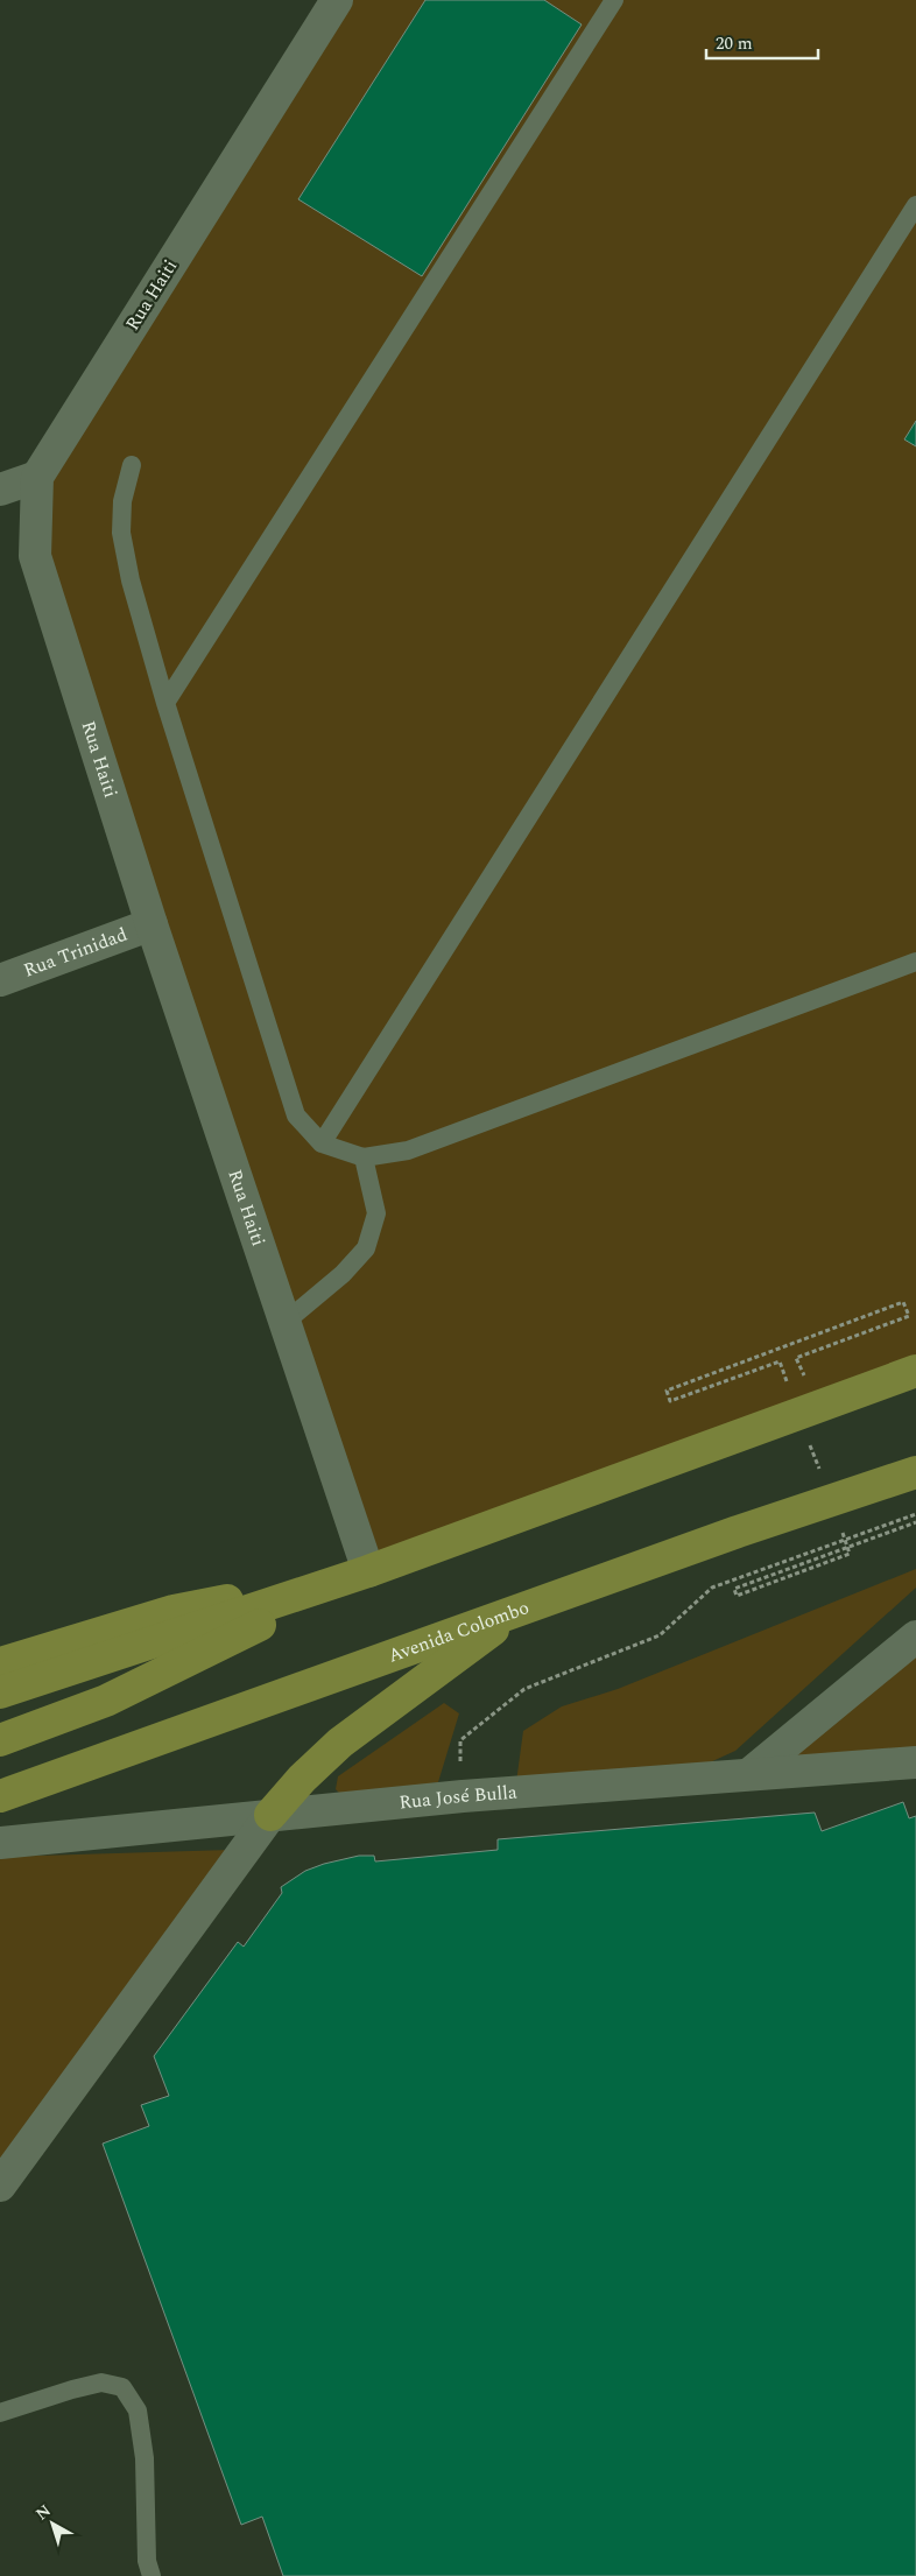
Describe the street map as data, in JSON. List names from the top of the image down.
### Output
{
  "streets": {
    "main road": ["Avenida Colombo"],
    "street": ["Rua Haiti", "Rua Trinidad", "Rua José Bulla"]
  },
  "crossings": [
    ["Rua Haiti", "Rua Trinidad"]
  ],
  "scale_bar": "20 m",
  "north": "top left"
}
